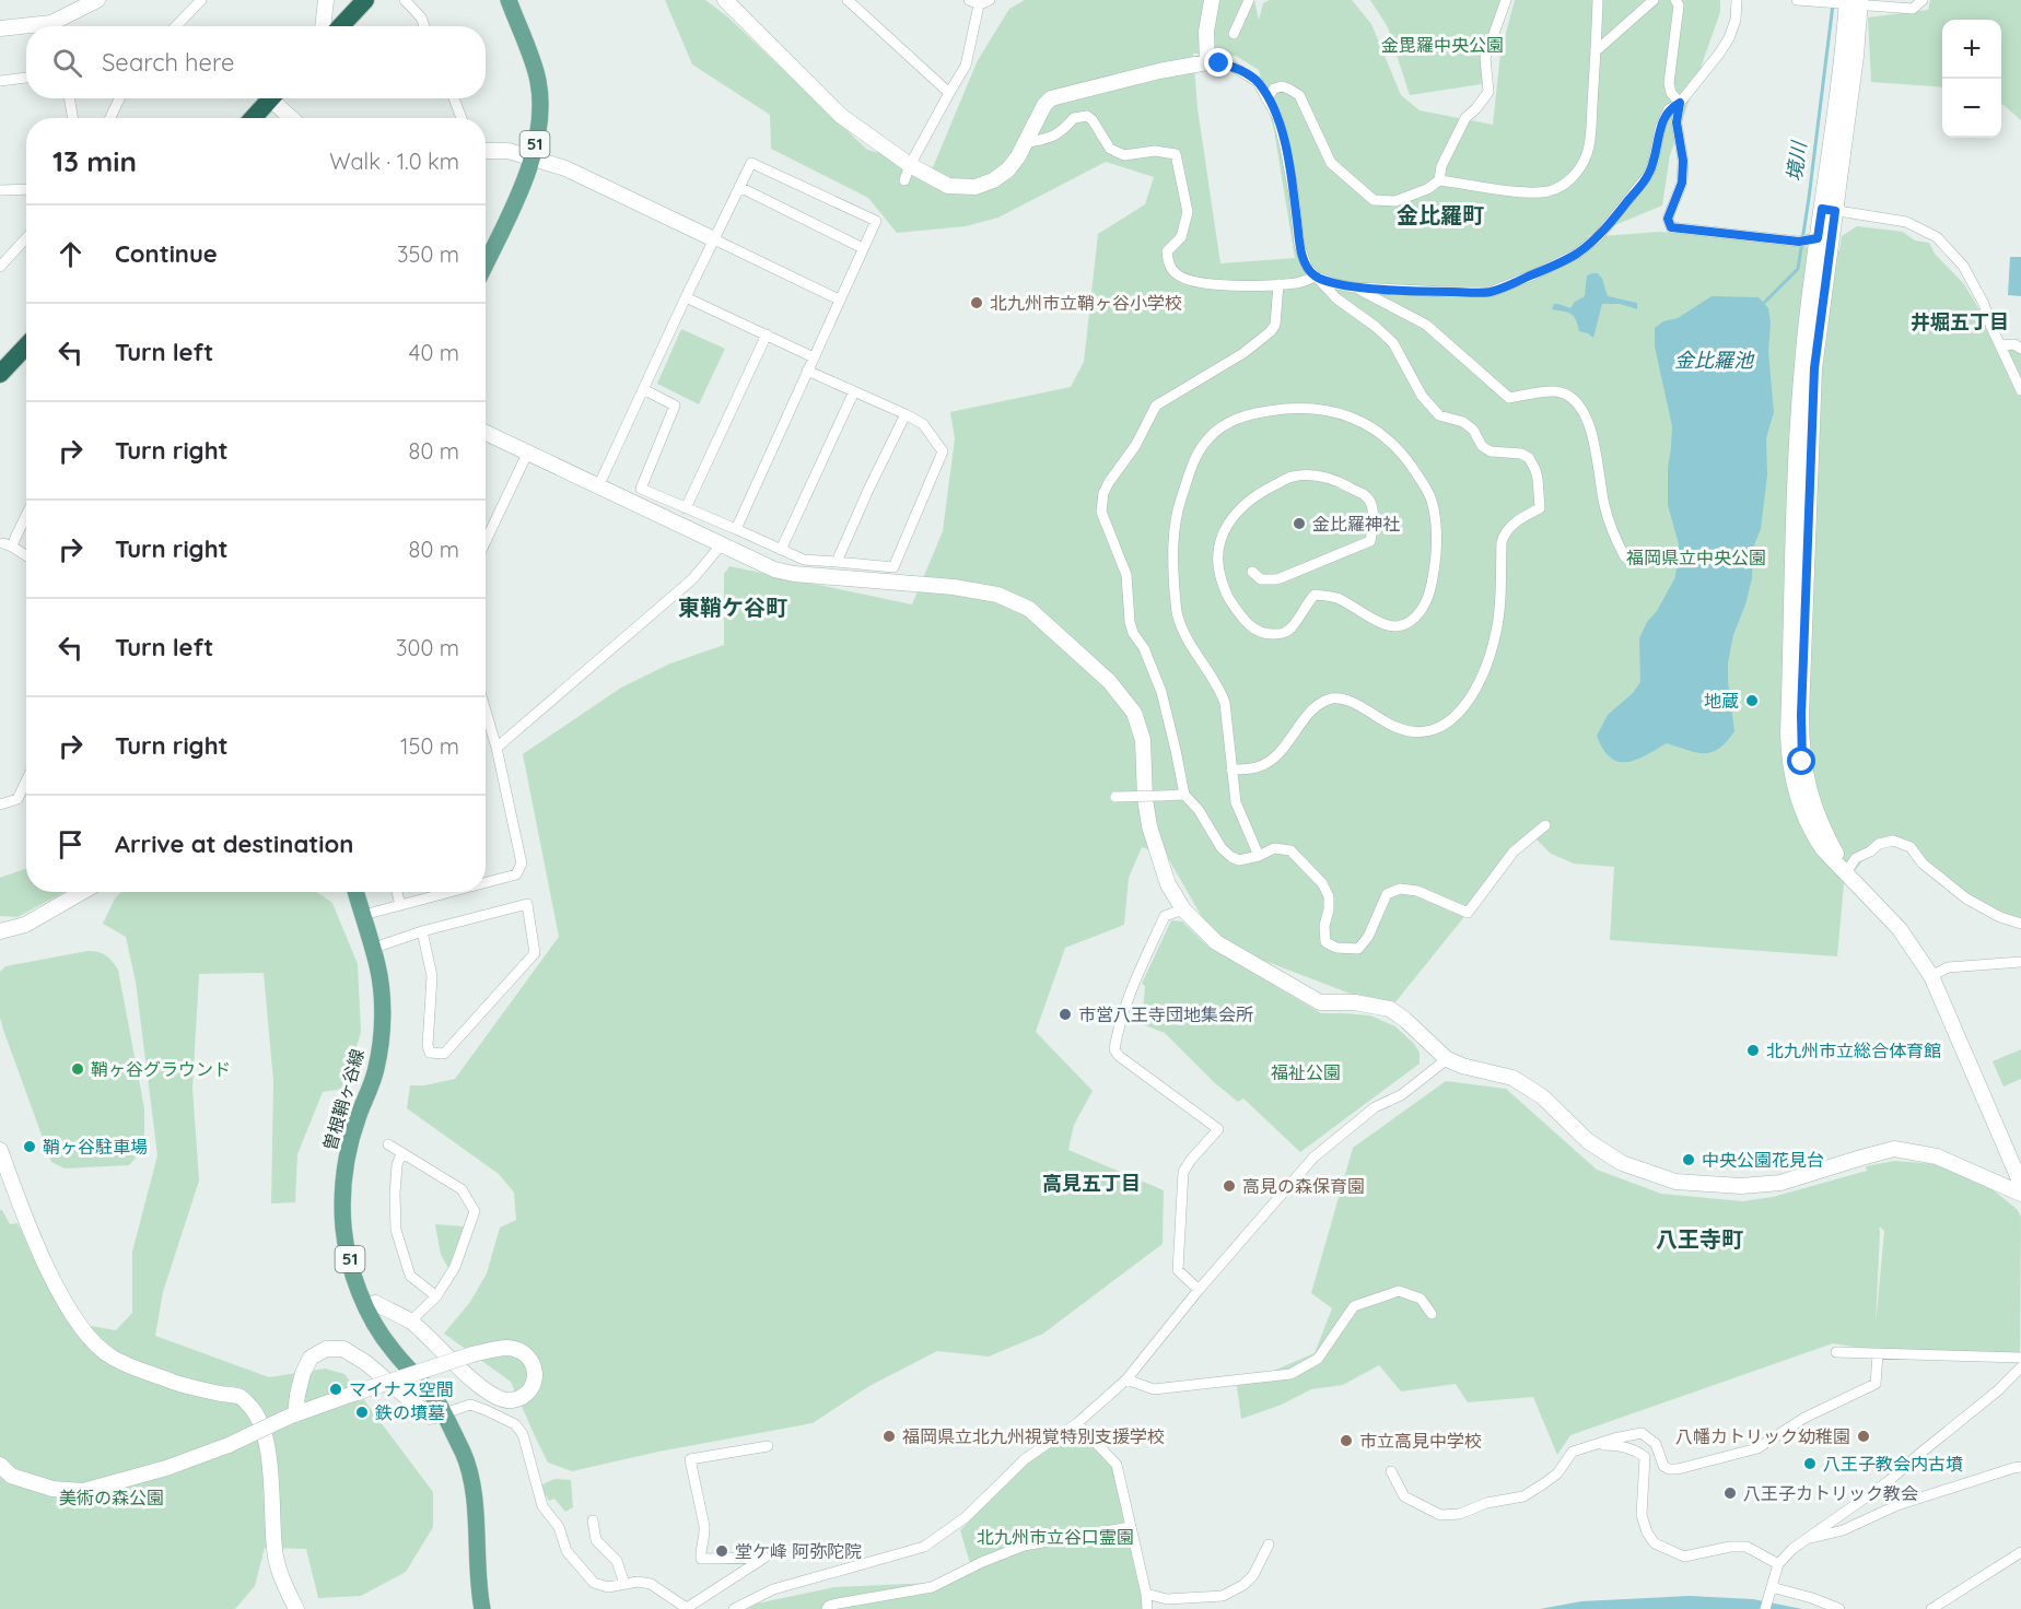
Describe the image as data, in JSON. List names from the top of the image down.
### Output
{
  "streets": {
    "main road": ["51", "曽根鞘ヶ谷線"]
  },
  "districts": [
    "金比羅町",
    "井堀五丁目",
    "東鞘ケ谷町",
    "高見五丁目",
    "八王寺町"
  ],
  "water": ["境川", "金比羅池"],
  "parks": [
    "金毘羅中央公園",
    "福岡県立中央公園",
    "福祉公園",
    "美術の森公園",
    "北九州市立谷口霊園"
  ],
  "places": [
    "北九州市立鞘ヶ谷小学校",
    "金比羅神社",
    "地蔵",
    "市営八王寺団地集会所",
    "北九州市立総合体育館",
    "鞘ヶ谷グラウンド",
    "鞘ヶ谷駐車場",
    "中央公園花見台",
    "高見の森保育園",
    "マイナス空間",
    "鉄の墳墓",
    "福岡県立北九州視覚特別支援学校",
    "八幡カトリック幼稚園",
    "市立高見中学校",
    "八王子教会内古墳",
    "八王子カトリック教会",
    "堂ケ峰 阿弥陀院"
  ],
  "page": {
    "map_buttons": ["+", "−"],
    "search": "Search here",
    "heading": ["13 min", "Walk · 1.0 km"],
    "list": [
      ["Continue", "350 m"],
      ["Turn left", "40 m"],
      ["Turn right", "80 m"],
      ["Turn right", "80 m"],
      ["Turn left", "300 m"],
      ["Turn right", "150 m"],
      "Arrive at destination"
    ]
  }
}
